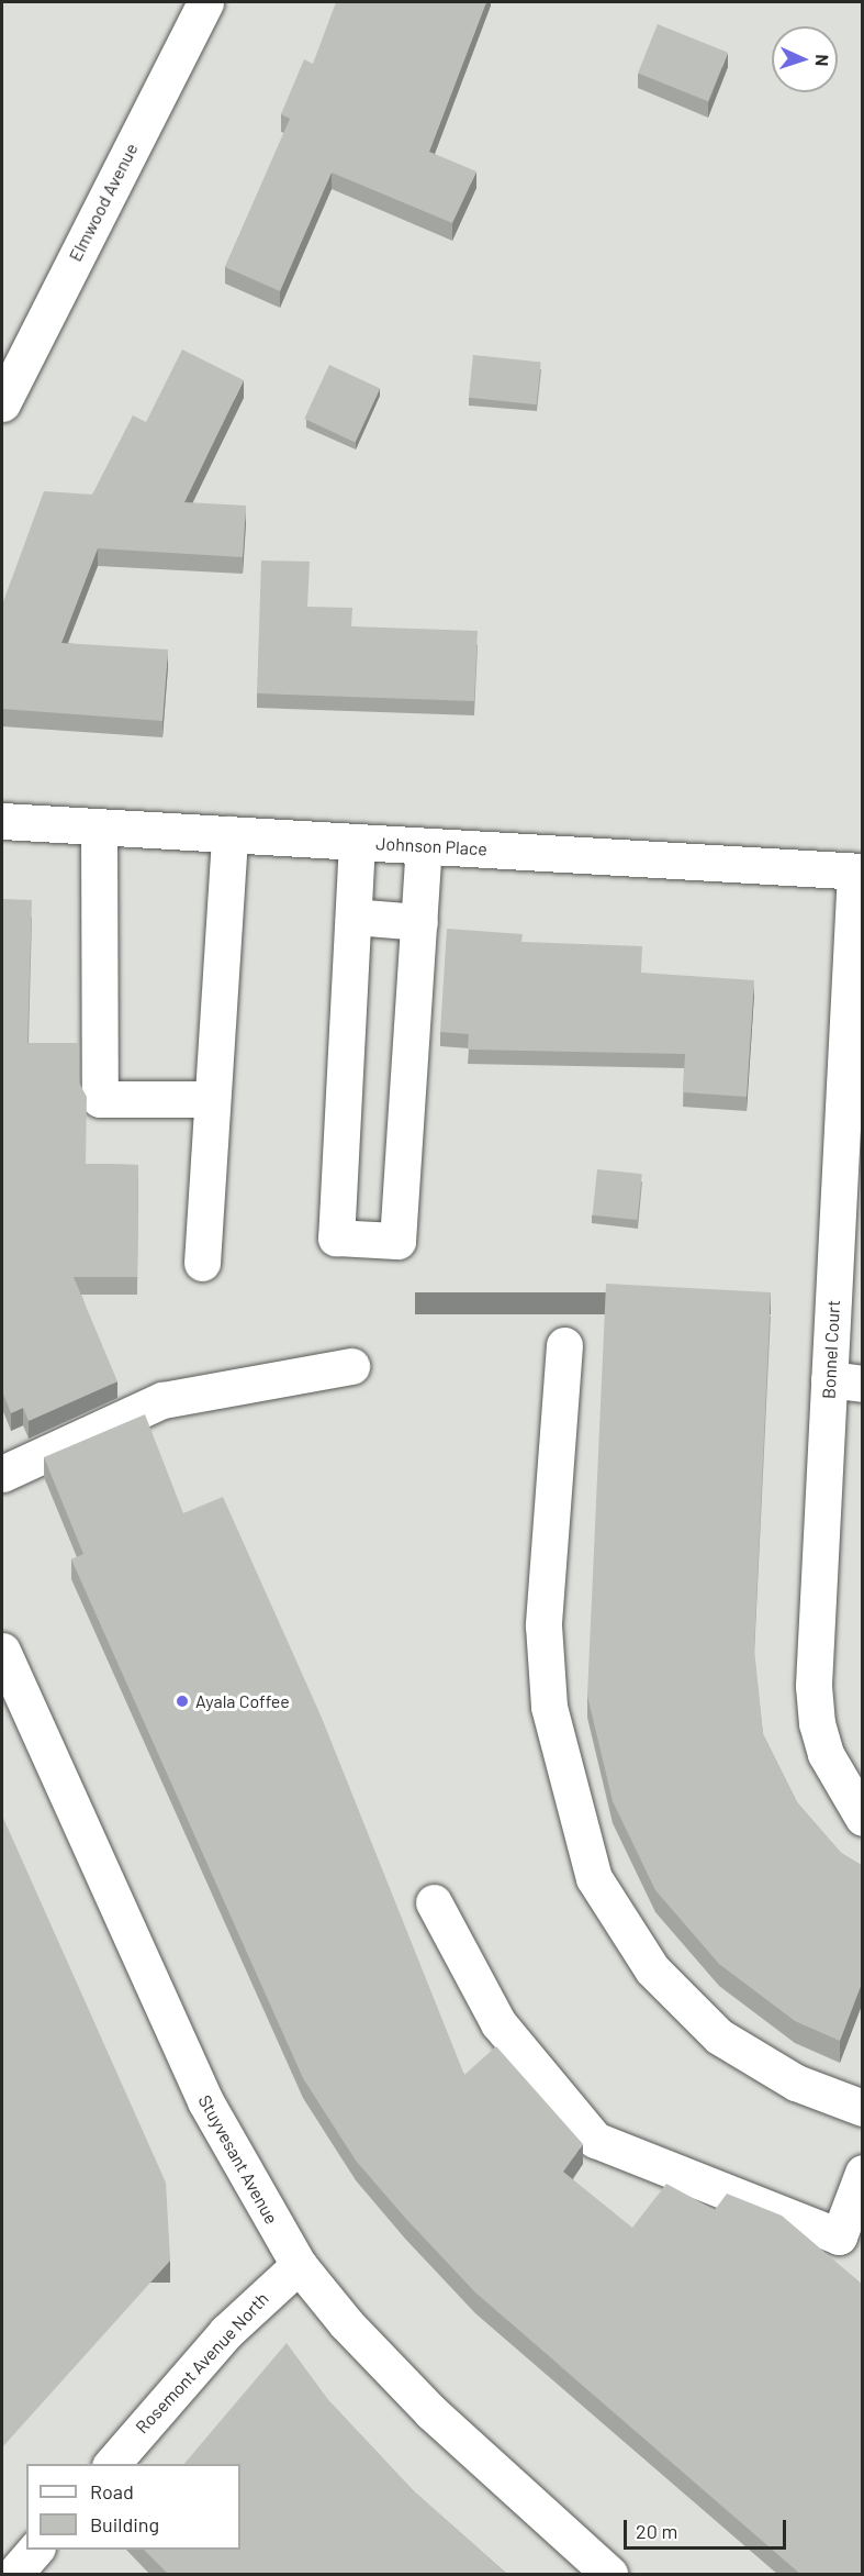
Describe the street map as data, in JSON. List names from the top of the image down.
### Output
{
  "streets": {
    "street": [
      "Elmwood Avenue",
      "Johnson Place",
      "Bonnel Court",
      "Stuyvesant Avenue",
      "Rosemont Avenue North"
    ]
  },
  "crossings": [
    ["Johnson Place", "Bonnel Court"],
    ["Stuyvesant Avenue", "Rosemont Avenue North"]
  ],
  "places": ["Ayala Coffee"],
  "legend": ["Road", "Building"],
  "scale_bar": "20 m",
  "north": "right"
}
